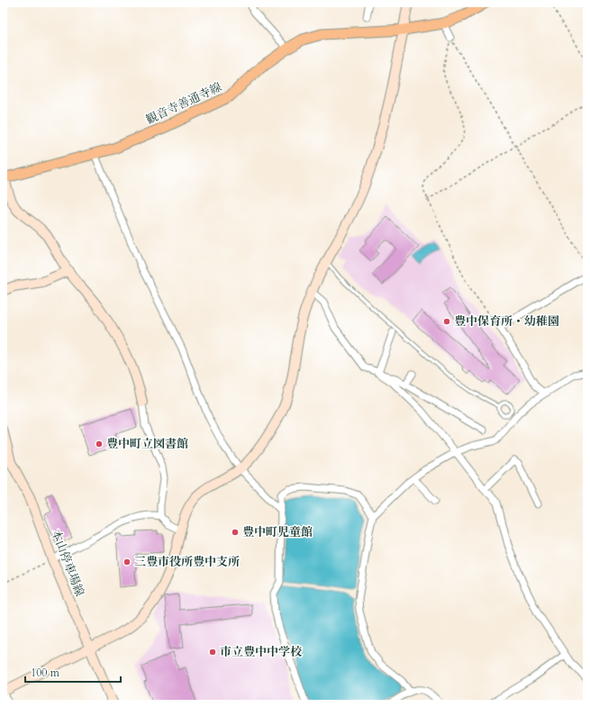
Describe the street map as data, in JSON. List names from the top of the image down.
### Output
{
  "streets": {
    "main road": ["観音寺善通寺線"],
    "street": ["本山停車場線"]
  },
  "places": [
    "豊中保育所・幼稚園",
    "豊中町立図書館",
    "豊中町児童館",
    "三豊市役所豊中支所",
    "市立豊中中学校"
  ],
  "scale_bar": "100 m"
}
